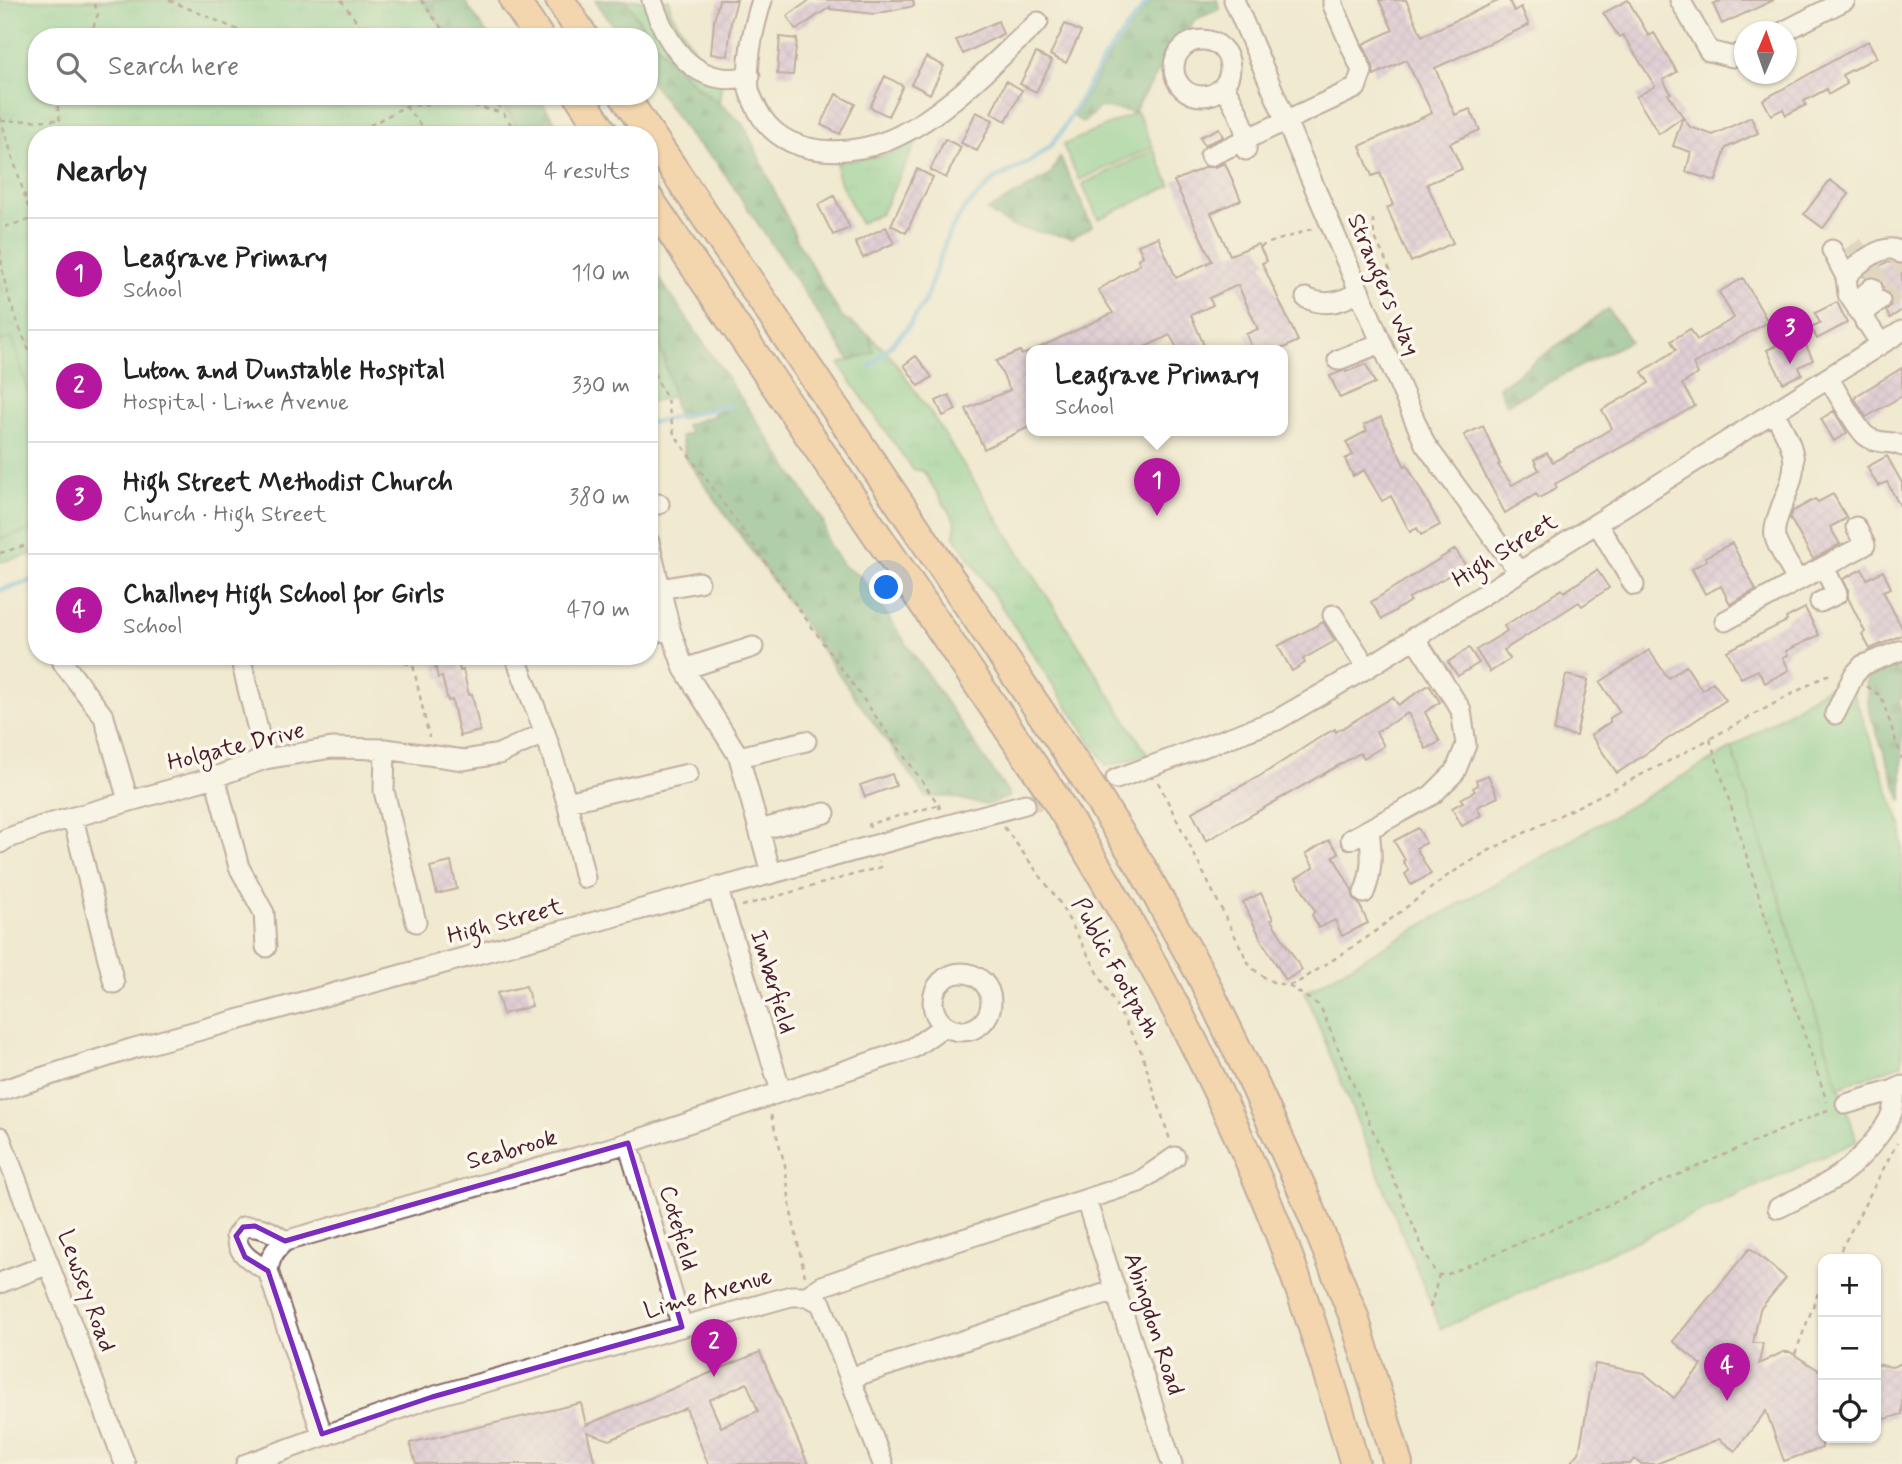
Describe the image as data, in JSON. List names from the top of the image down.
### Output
{
  "streets": {
    "street": [
      "Strangers Way",
      "High Street",
      "Holgate Drive",
      "Imberfield",
      "Seabrook",
      "Cotefield",
      "Lewsey Road",
      "Lime Avenue",
      "Abingdon Road"
    ],
    "path": ["Public Footpath"]
  },
  "crossings": [
    ["Strangers Way", "High Street"],
    ["High Street", "Public Footpath"],
    ["High Street", "Imberfield"],
    ["Public Footpath", "Lime Avenue"],
    ["Imberfield", "Seabrook"],
    ["Seabrook", "Cotefield"],
    ["Cotefield", "Lime Avenue"],
    ["Lime Avenue", "Abingdon Road"]
  ],
  "north": "top",
  "page": {
    "search": "Search here",
    "heading": ["Nearby", "4 results"],
    "list": [
      {
        "mark": "1",
        "name": "Leagrave Primary",
        "note": "School",
        "value": "110 m"
      },
      {
        "mark": "2",
        "name": "Luton and Dunstable Hospital",
        "note": "Hospital · Lime Avenue",
        "value": "330 m"
      },
      {
        "mark": "3",
        "name": "High Street Methodist Church",
        "note": "Church · High Street",
        "value": "380 m"
      },
      {
        "mark": "4",
        "name": "Challney High School for Girls",
        "note": "School",
        "value": "470 m"
      }
    ],
    "pins": [
      "3",
      "1",
      "2",
      "4"
    ],
    "popup": ["Leagrave Primary", "School"],
    "map_buttons": ["+", "−"]
  }
}
